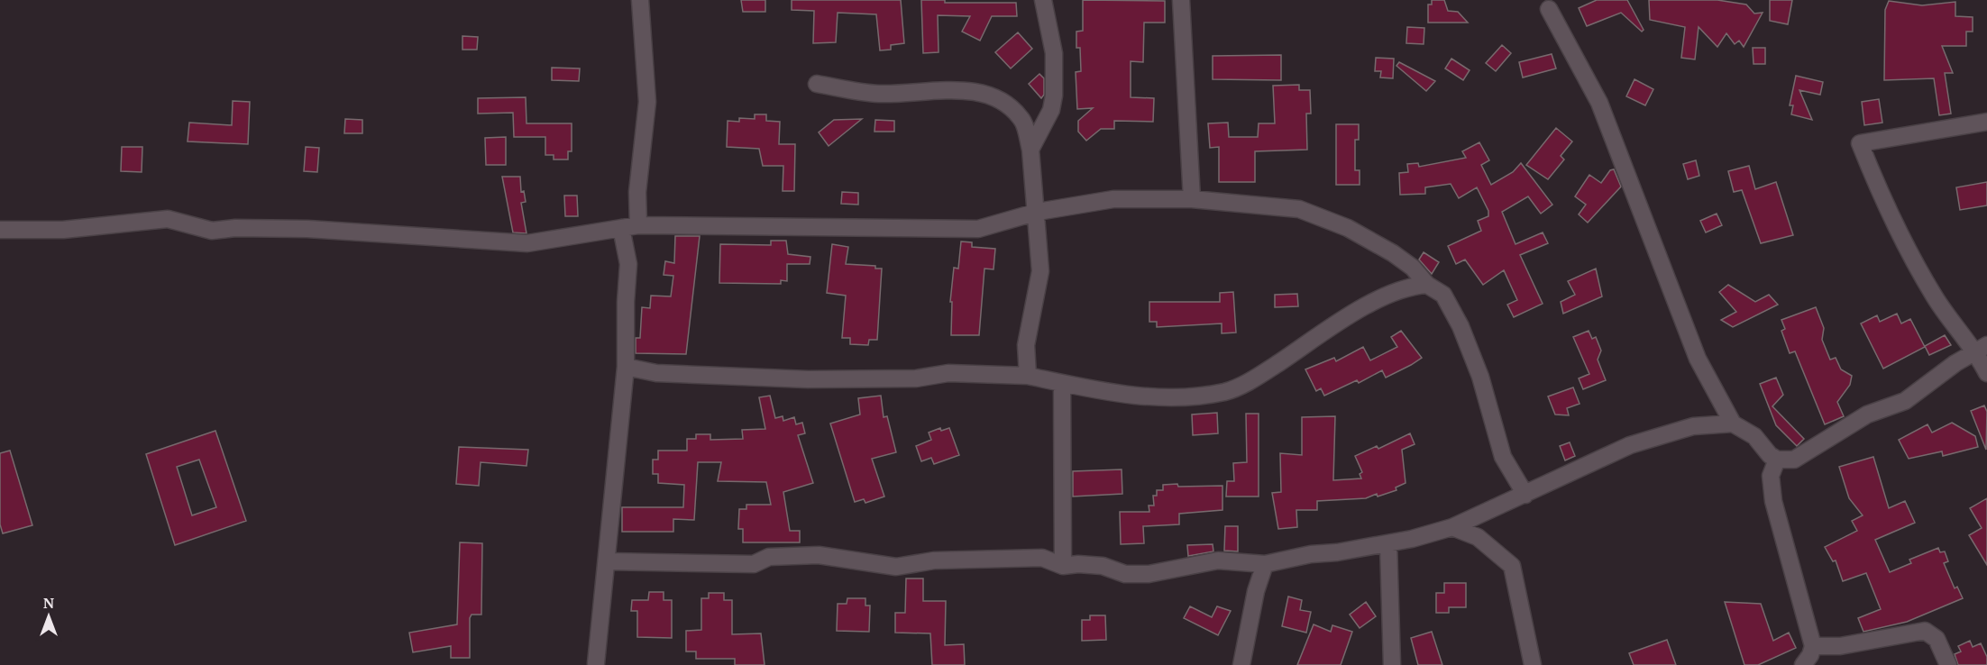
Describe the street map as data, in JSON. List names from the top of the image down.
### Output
{
  "north": "top"
}
